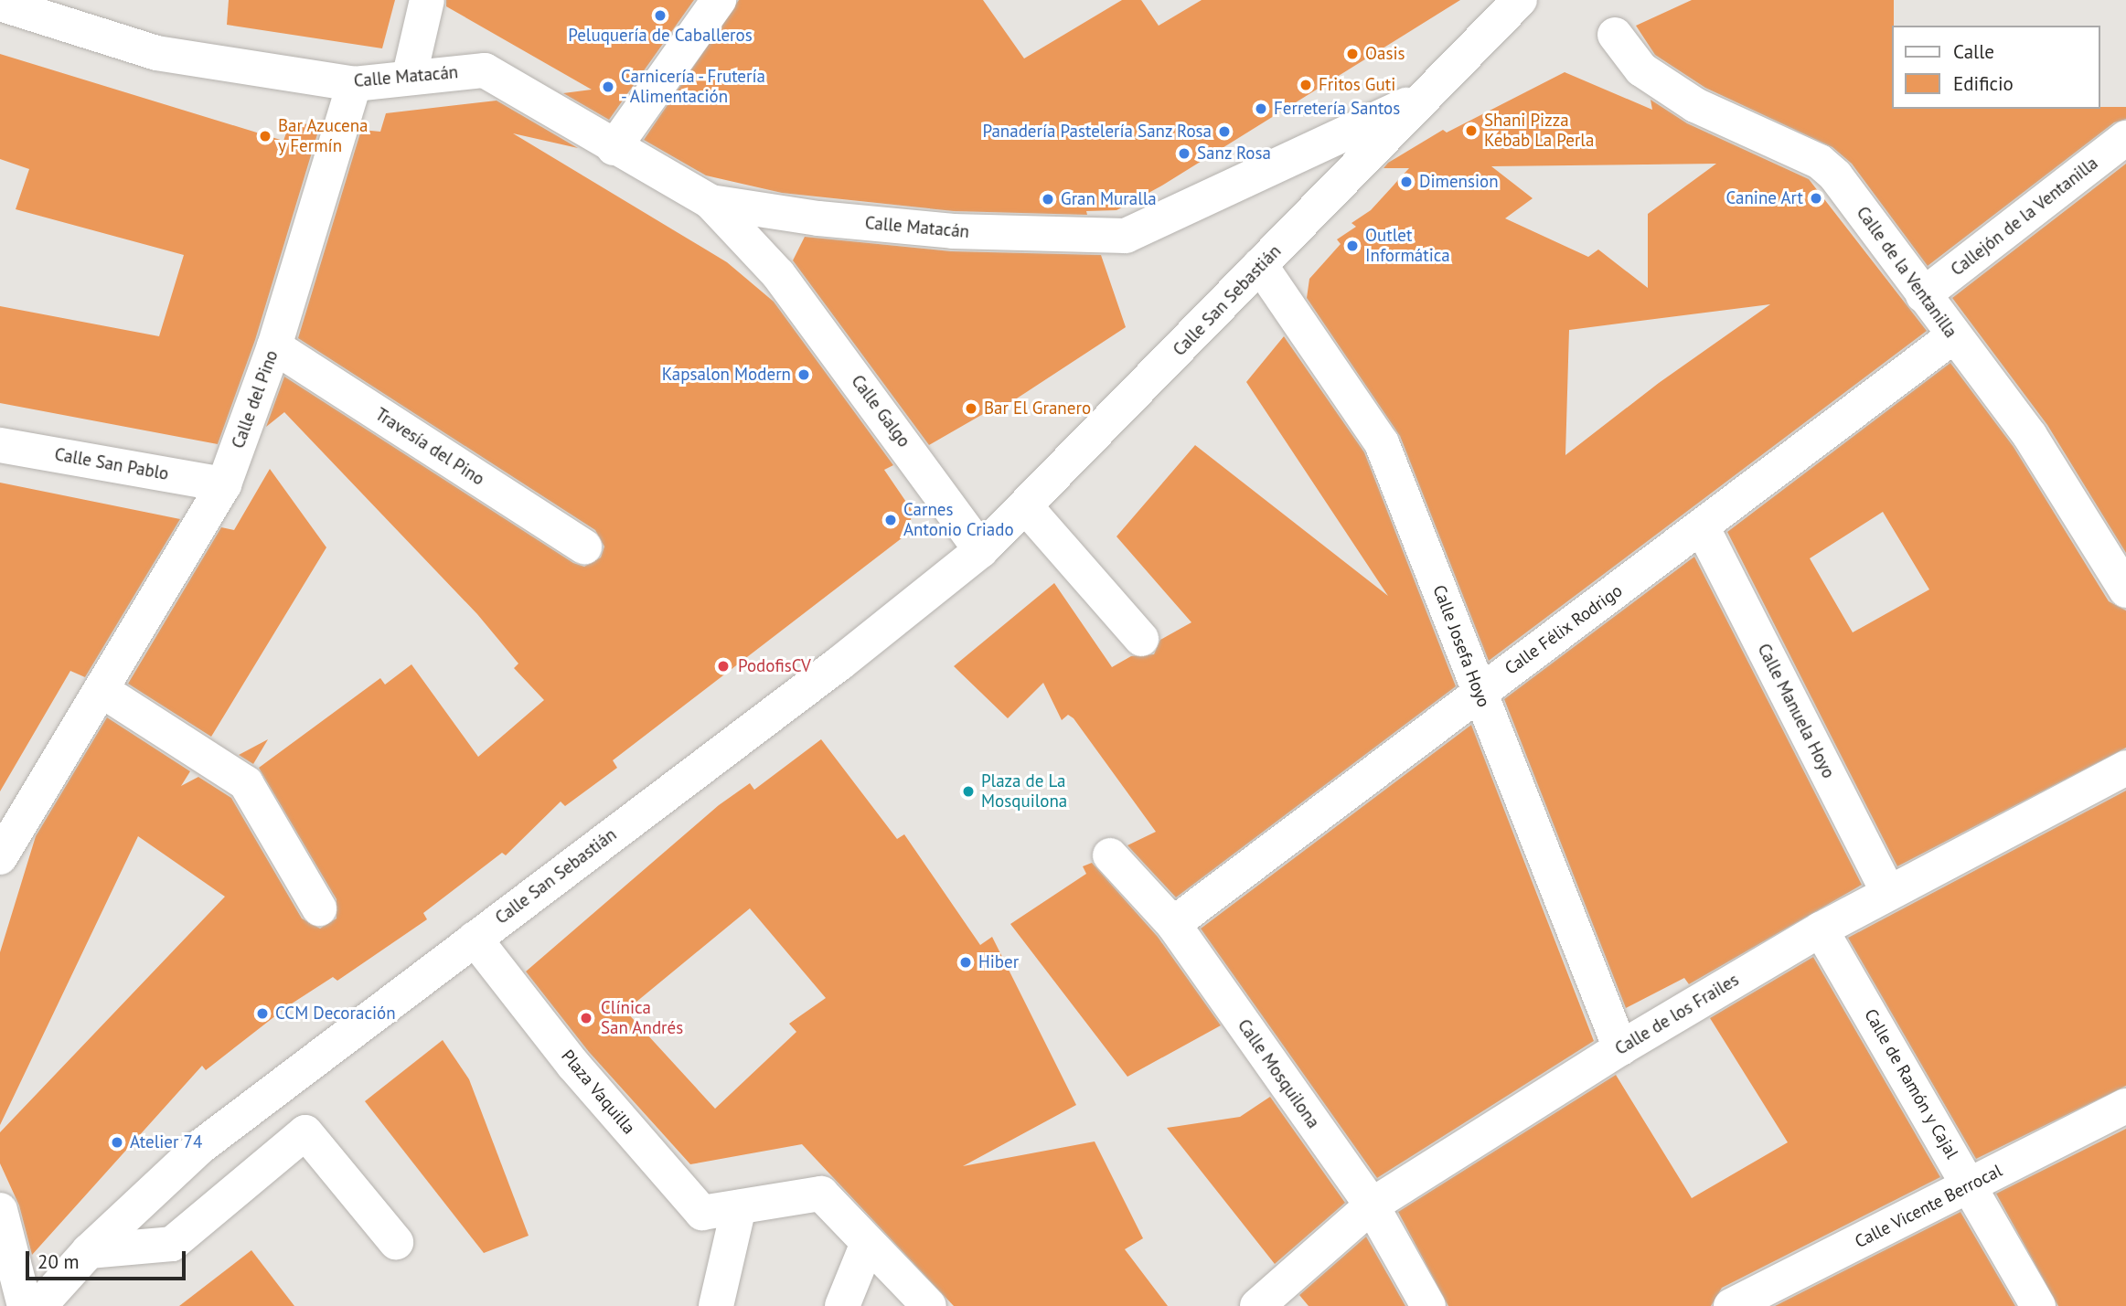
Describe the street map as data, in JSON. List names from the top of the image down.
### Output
{
  "streets": {
    "street": [
      "Calle Matacán",
      "Callejón de la Ventanilla",
      "Calle de la Ventanilla",
      "Calle San Sebastián",
      "Calle del Pino",
      "Calle Galgo",
      "Travesía del Pino",
      "Calle San Pablo",
      "Calle Félix Rodrigo",
      "Calle Josefa Hoyo",
      "Calle Manuela Hoyo",
      "Calle de los Frailes",
      "Calle Mosquilona",
      "Calle de Ramón y Cajal",
      "Plaza Vaquilla",
      "Calle Vicente Berrocal"
    ]
  },
  "crossings": [
    ["Calle Matacán", "Calle San Sebastián"],
    ["Calle Matacán", "Calle del Pino"],
    ["Calle Matacán", "Calle Galgo"],
    ["Callejón de la Ventanilla", "Calle de la Ventanilla"],
    ["Calle de la Ventanilla", "Calle Félix Rodrigo"],
    ["Calle San Sebastián", "Calle Galgo"],
    ["Calle San Sebastián", "Calle Josefa Hoyo"],
    ["Calle San Sebastián", "Plaza Vaquilla"],
    ["Calle del Pino", "Travesía del Pino"],
    ["Calle del Pino", "Calle San Pablo"],
    ["Calle Félix Rodrigo", "Calle Josefa Hoyo"],
    ["Calle Félix Rodrigo", "Calle Manuela Hoyo"],
    ["Calle Félix Rodrigo", "Calle Mosquilona"],
    ["Calle Josefa Hoyo", "Calle de los Frailes"],
    ["Calle Manuela Hoyo", "Calle de los Frailes"],
    ["Calle de los Frailes", "Calle Mosquilona"],
    ["Calle de los Frailes", "Calle de Ramón y Cajal"],
    ["Calle de Ramón y Cajal", "Calle Vicente Berrocal"]
  ],
  "places": [
    "Peluquería de Caballeros",
    "Oasis",
    "Fritos Guti",
    "Carnicería - Frutería - Alimentación",
    "Ferretería Santos",
    "Shani Pizza Kebab La Perla",
    "Panadería Pastelería Sanz Rosa",
    "Bar Azucena y Fermín",
    "Sanz Rosa",
    "Dimension",
    "Canine Art",
    "Gran Muralla",
    "Outlet Informática",
    "Kapsalon Modern",
    "Bar El Granero",
    "Carnes Antonio Criado",
    "PodofisCV",
    "Plaza de La Mosquilona",
    "Hiber",
    "CCM Decoración",
    "Clínica San Andrés",
    "Atelier 74"
  ],
  "legend": ["Calle", "Edificio"],
  "scale_bar": "20 m"
}
